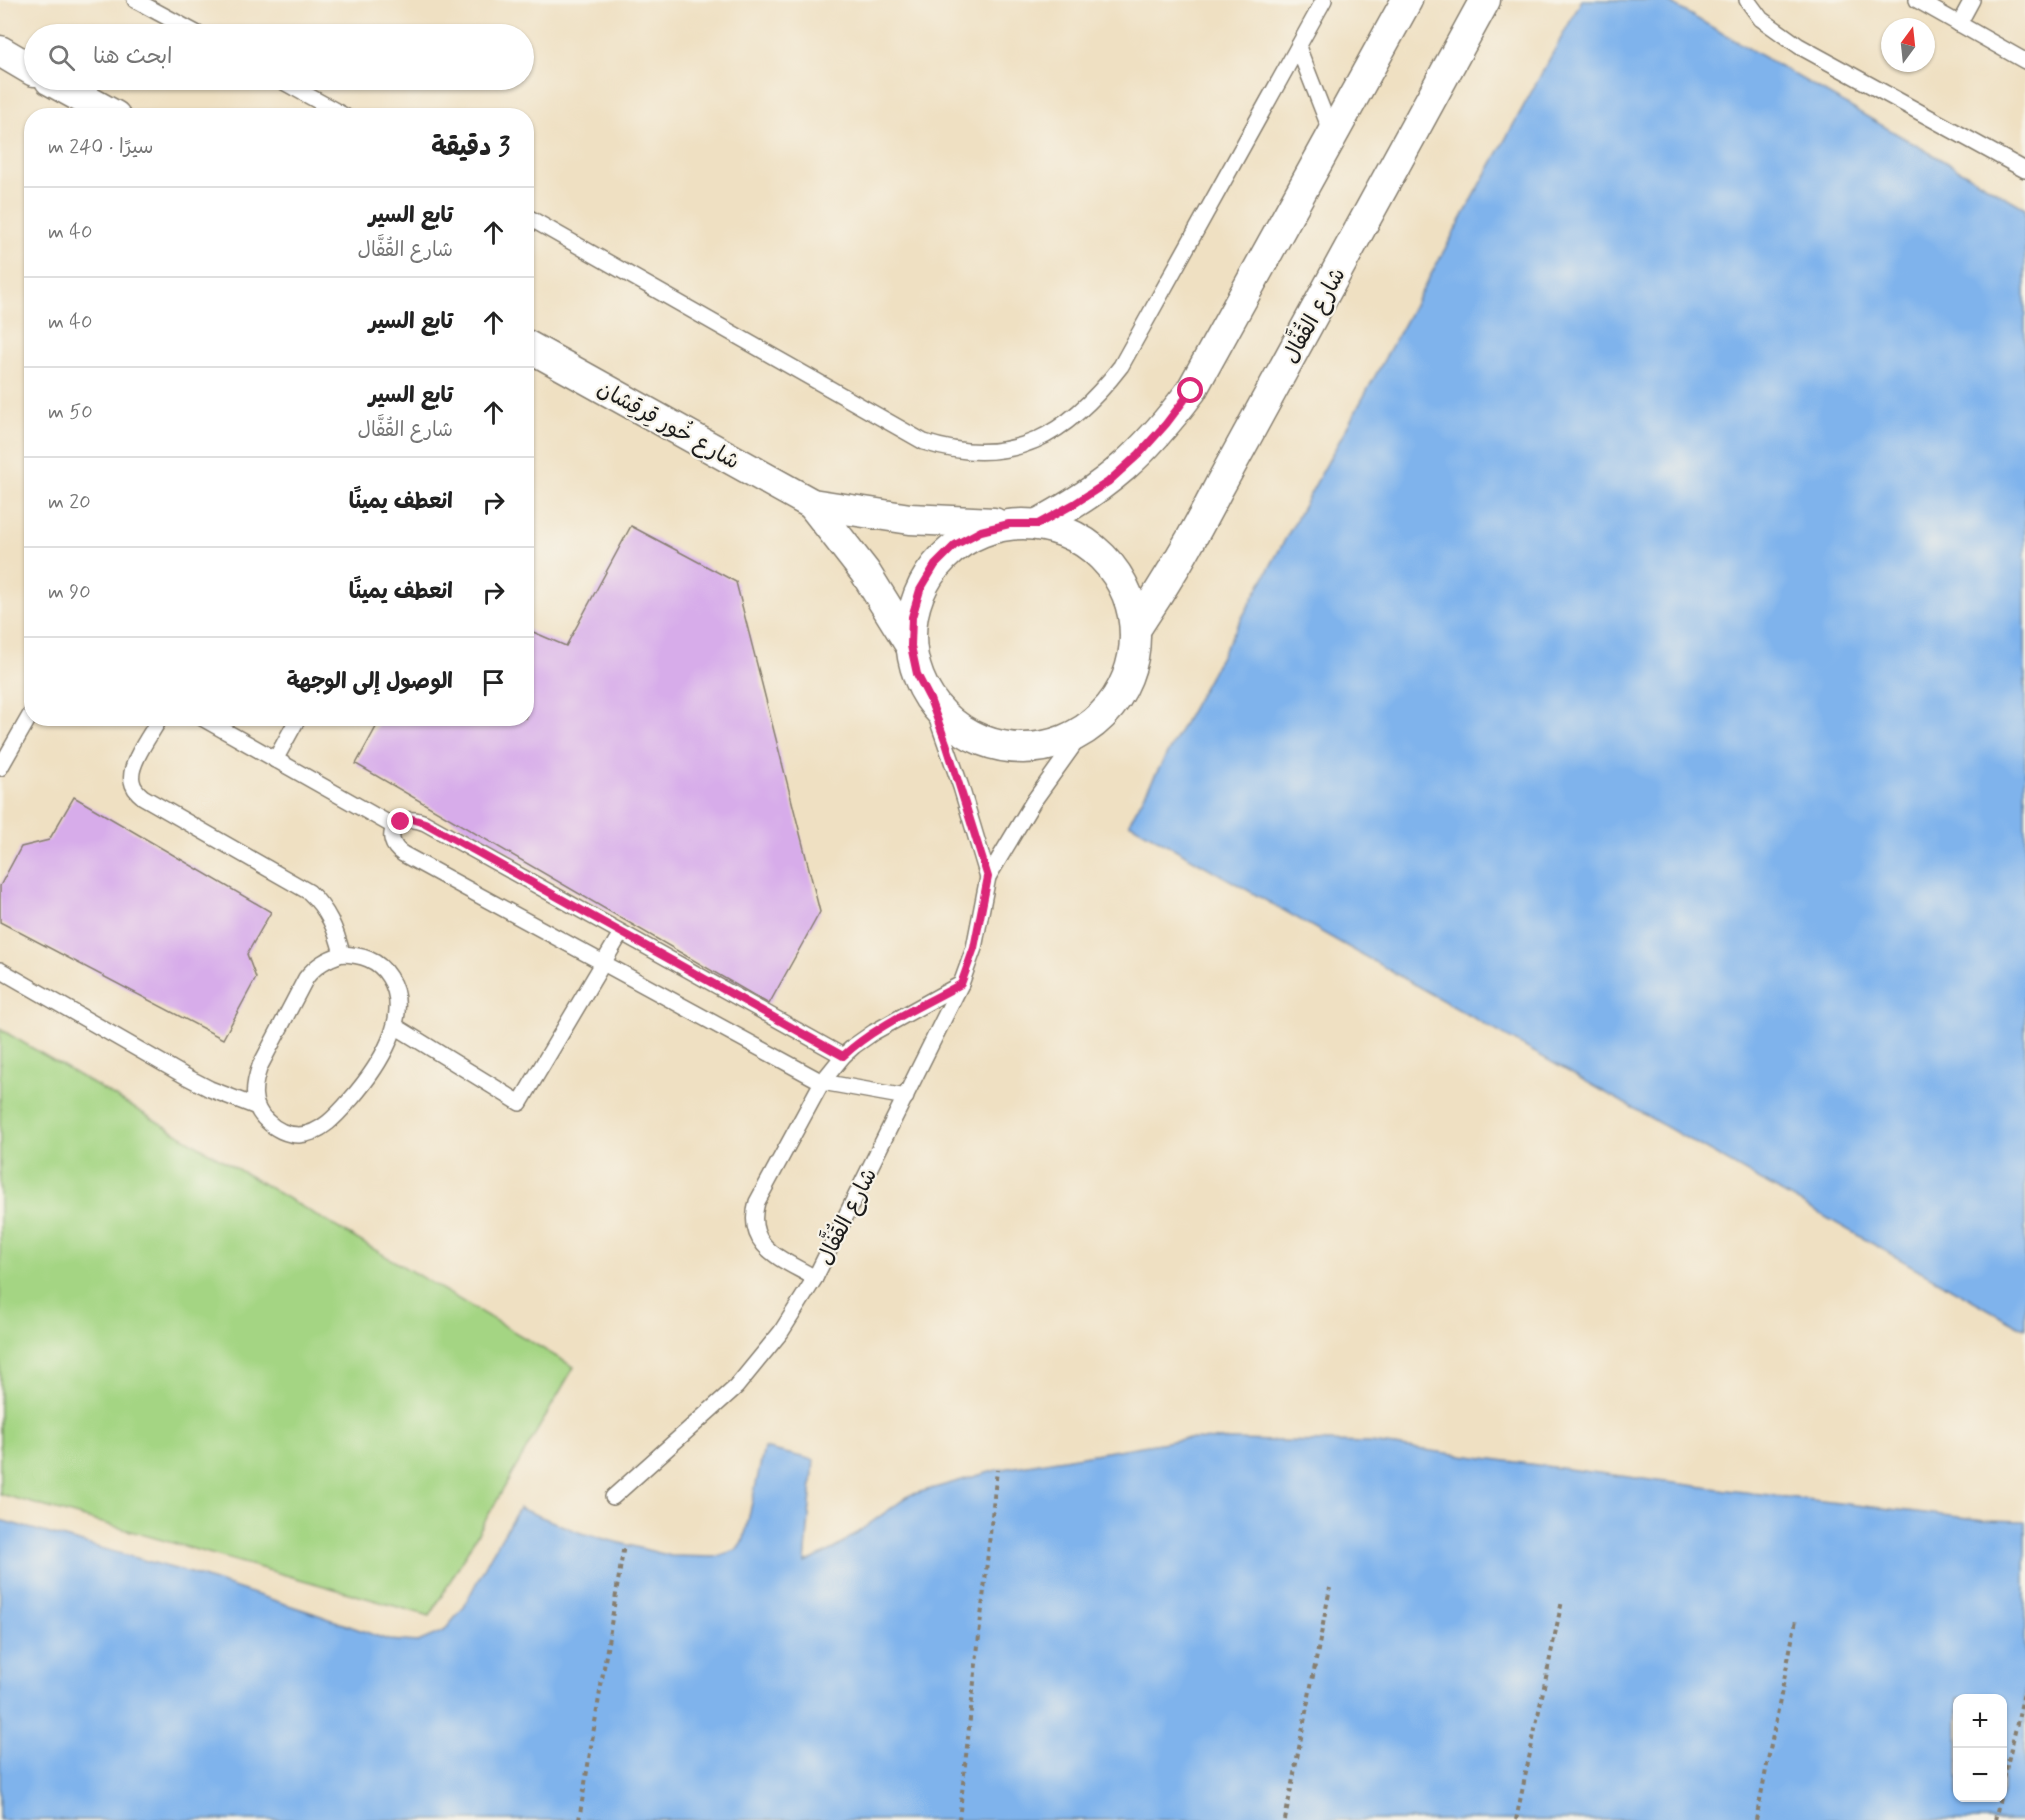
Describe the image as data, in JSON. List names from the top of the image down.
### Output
{
  "streets": {
    "street": ["شارع القُفَّال", "شارع خُور قِرقِشان"]
  },
  "crossings": [
    ["شارع القُفَّال", "شارع خُور قِرقِشان"]
  ],
  "north": "top",
  "page": {
    "search": "ابحث هنا",
    "heading": ["3 دقيقة", "سيرًا · 240 m"],
    "list": [
      ["تابع السير", "شارع القُفَّال", "40 m"],
      ["تابع السير", "40 m"],
      ["تابع السير", "شارع القُفَّال", "50 m"],
      ["انعطف يمينًا", "20 m"],
      ["انعطف يمينًا", "90 m"],
      "الوصول إلى الوجهة"
    ],
    "map_buttons": ["+", "−"]
  }
}
